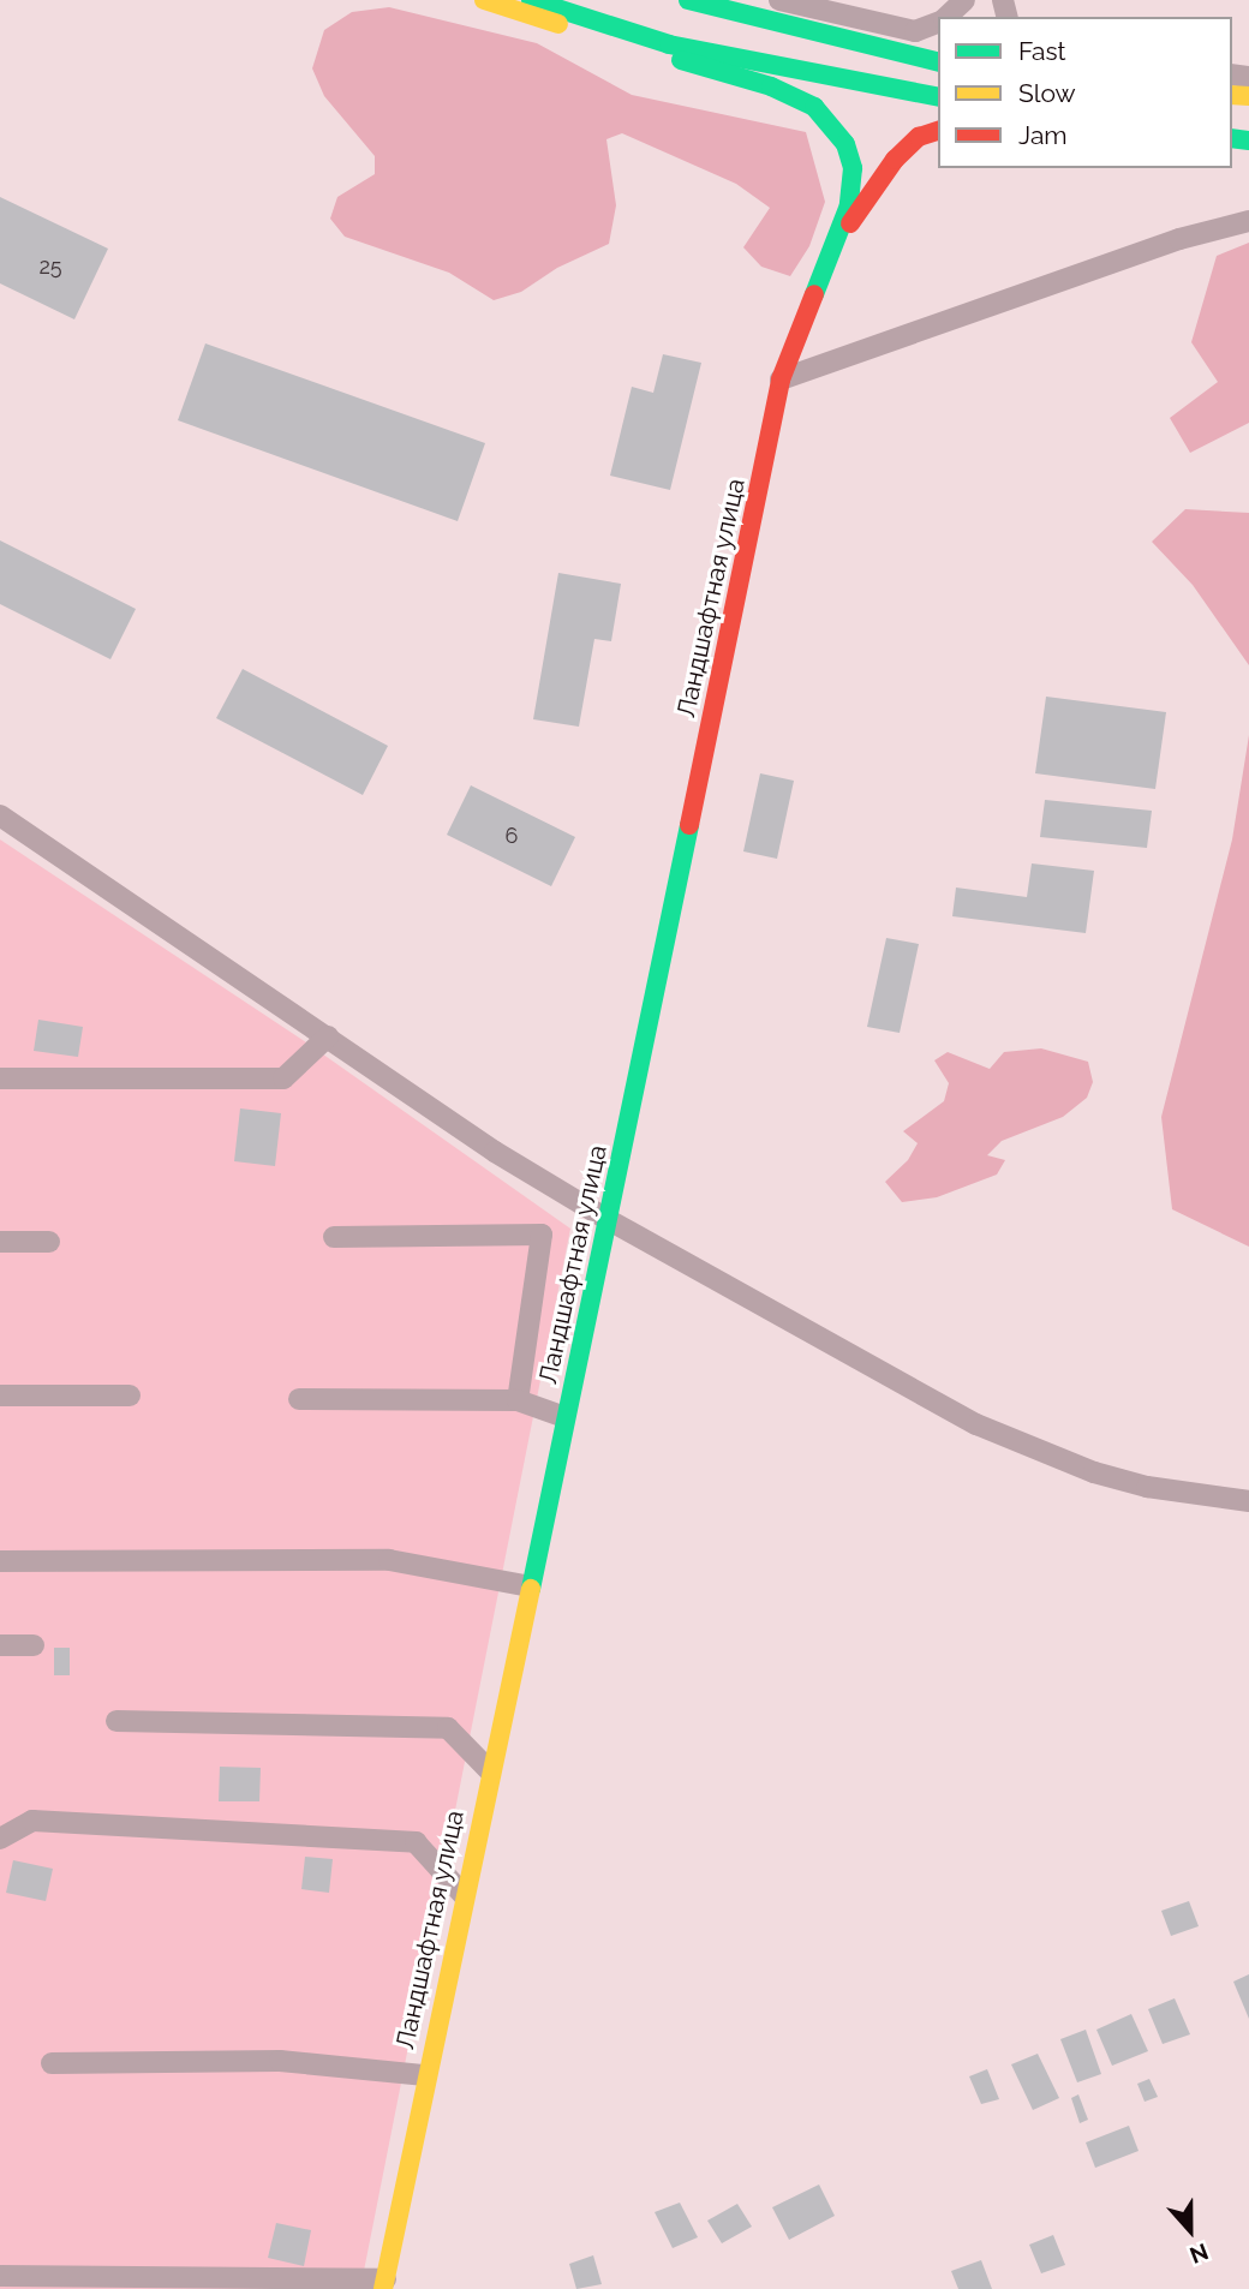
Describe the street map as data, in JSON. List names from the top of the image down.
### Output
{
  "streets": {
    "street": ["Ландшафтная улица"]
  },
  "house_numbers": ["25", "6"],
  "legend": ["Fast", "Slow", "Jam"],
  "north": "bottom"
}
